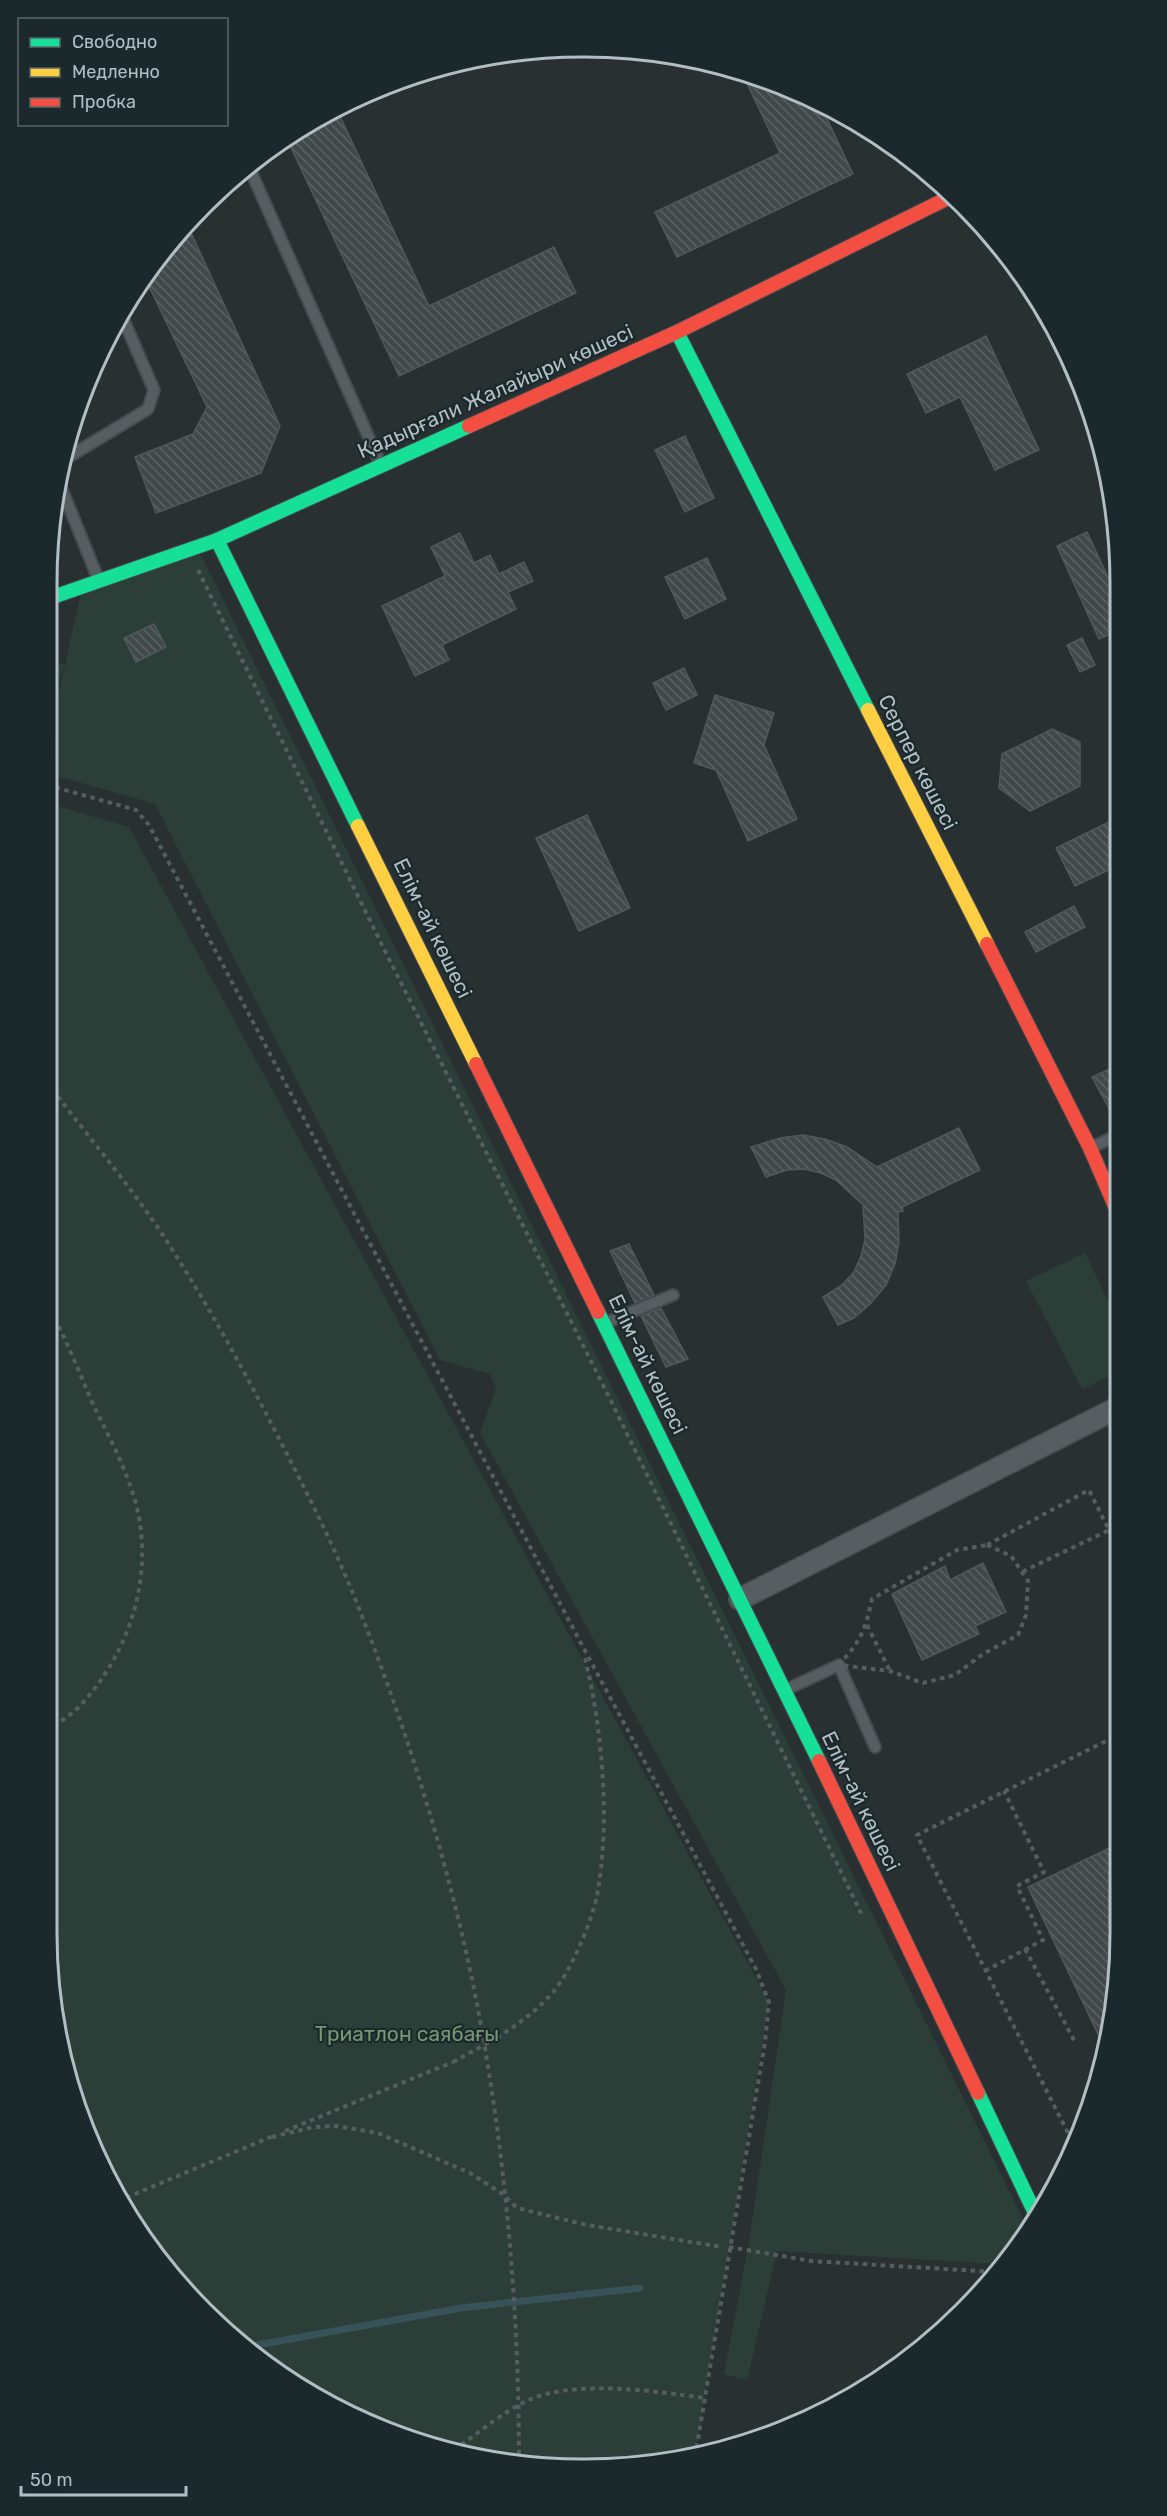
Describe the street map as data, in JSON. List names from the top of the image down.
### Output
{
  "streets": {
    "street": ["Қадырғали Жалайыри көшесі", "Серпер көшесі", "Елім-ай көшесі"]
  },
  "crossings": [
    ["Қадырғали Жалайыри көшесі", "Серпер көшесі"],
    ["Қадырғали Жалайыри көшесі", "Елім-ай көшесі"]
  ],
  "parks": ["Триатлон саябағы"],
  "legend": ["Свободно", "Медленно", "Пробка"],
  "scale_bar": "50 m"
}
